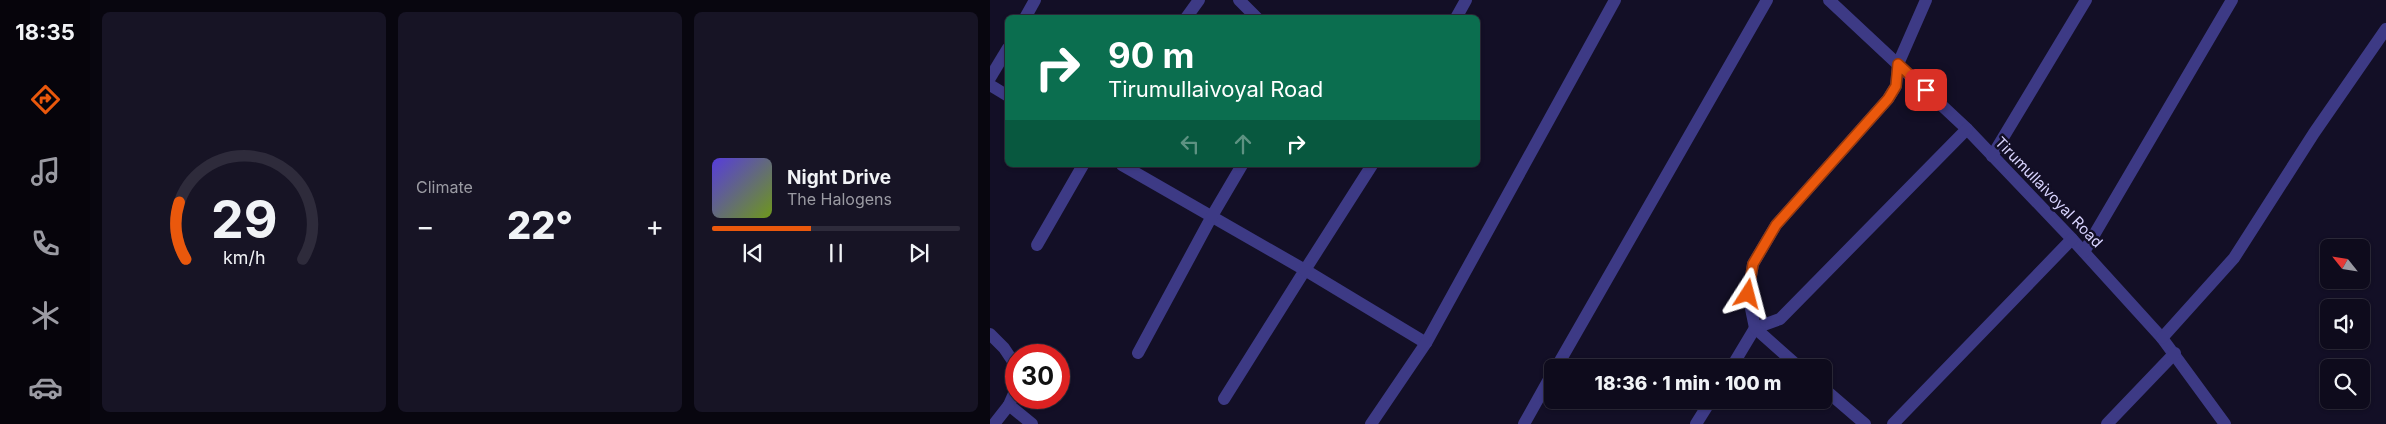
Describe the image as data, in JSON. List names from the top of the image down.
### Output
{
  "streets": {
    "street": ["Tirumullaivoyal Road"]
  },
  "north": "top left",
  "page": {
    "tabs": "18:35",
    "tile": "Climate",
    "turn": ["90 m", "Tirumullaivoyal Road"],
    "song": ["Night Drive", "The Halogens"],
    "heat": ["−", "22°", "+"],
    "limit": "30",
    "trip": "18:36 · 1 min · 100 m",
    "gauge": ["29", "km/h"]
  }
}
